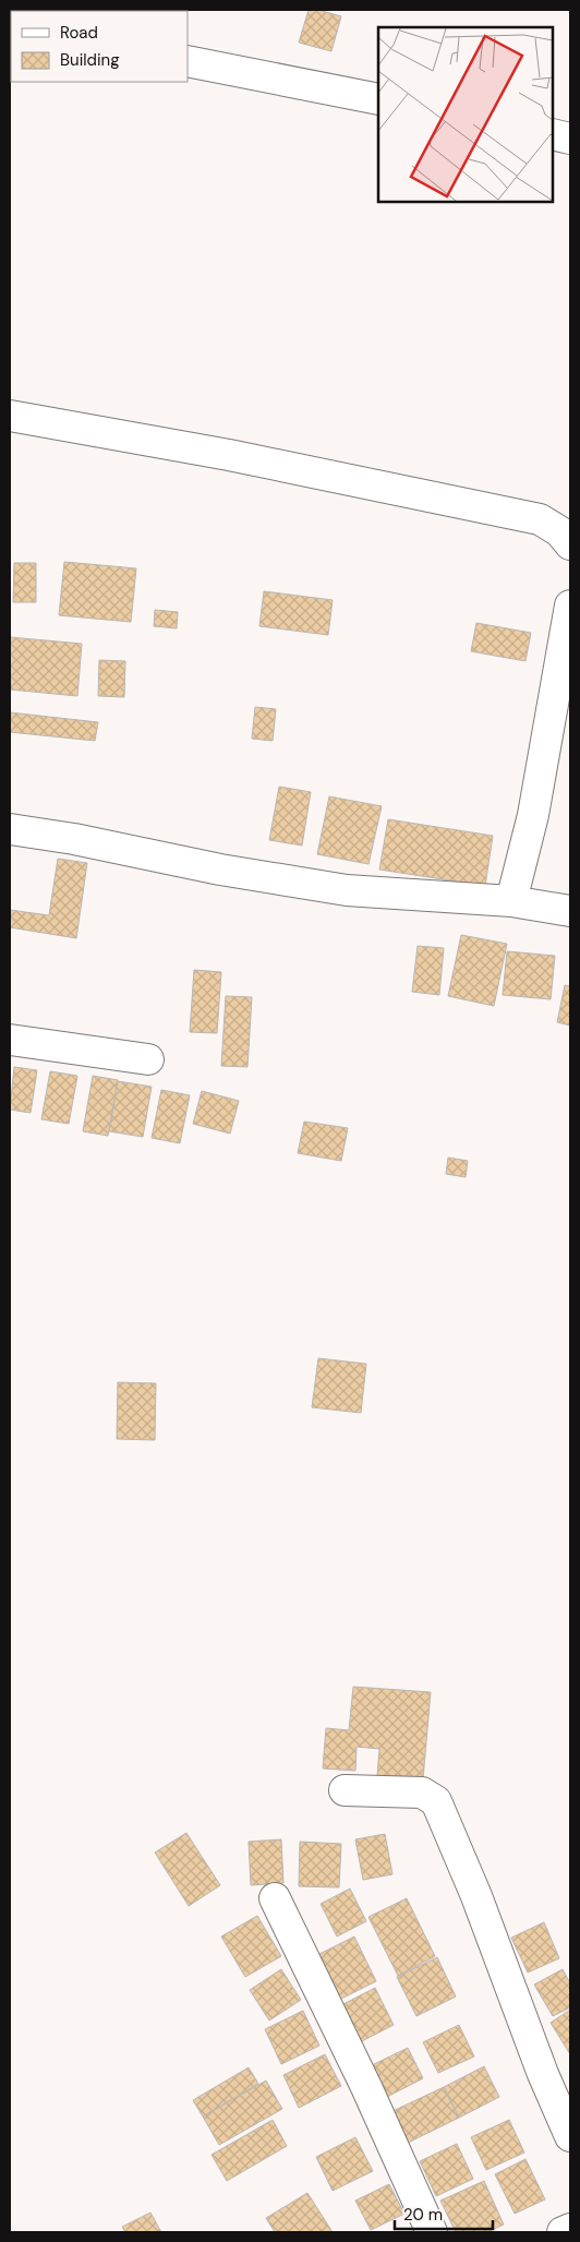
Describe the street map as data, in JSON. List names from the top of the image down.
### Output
{
  "legend": ["Road", "Building"],
  "scale_bar": "20 m"
}
